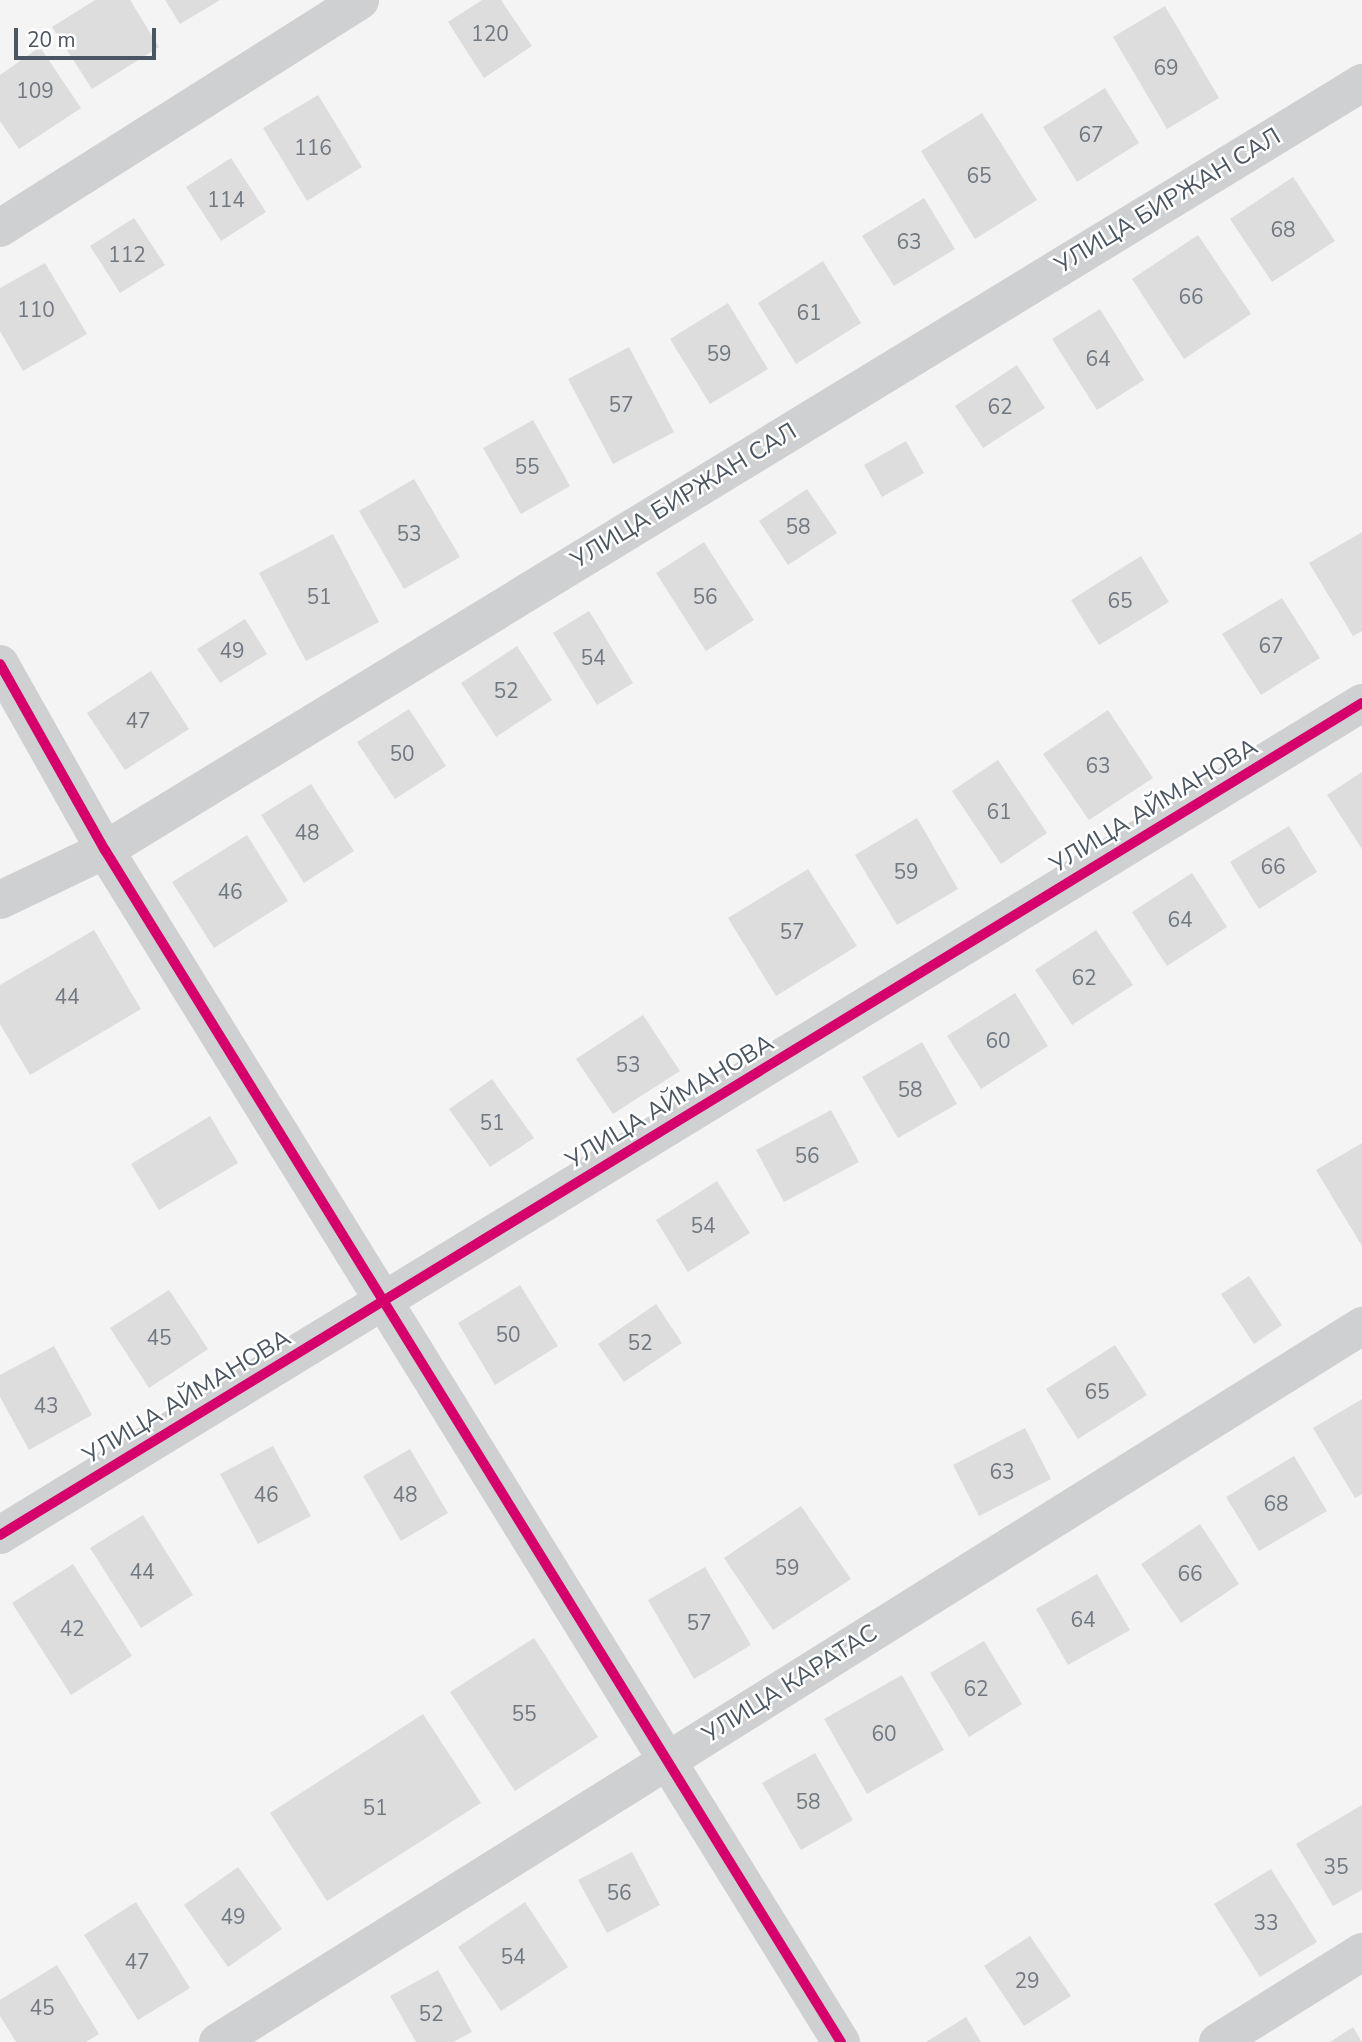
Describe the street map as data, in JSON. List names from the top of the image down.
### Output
{
  "streets": {
    "street": ["УЛИЦА БИРЖАН САЛ", "УЛИЦА АЙМАНОВА", "УЛИЦА КАРАТАС"]
  },
  "house_numbers": [
    "120",
    "69",
    "109",
    "67",
    "116",
    "65",
    "114",
    "68",
    "63",
    "112",
    "66",
    "110",
    "61",
    "59",
    "64",
    "57",
    "62",
    "55",
    "58",
    "53",
    "51",
    "56",
    "65",
    "67",
    "49",
    "54",
    "52",
    "47",
    "50",
    "63",
    "61",
    "48",
    "66",
    "59",
    "46",
    "64",
    "57",
    "62",
    "44",
    "60",
    "53",
    "58",
    "51",
    "56",
    "54",
    "50",
    "45",
    "52",
    "65",
    "43",
    "63",
    "46",
    "48",
    "68",
    "59",
    "44",
    "66",
    "64",
    "57",
    "42",
    "62",
    "55",
    "60",
    "58",
    "51",
    "35",
    "56",
    "49",
    "33",
    "54",
    "47",
    "29",
    "45",
    "52"
  ],
  "scale_bar": "20 m"
}
